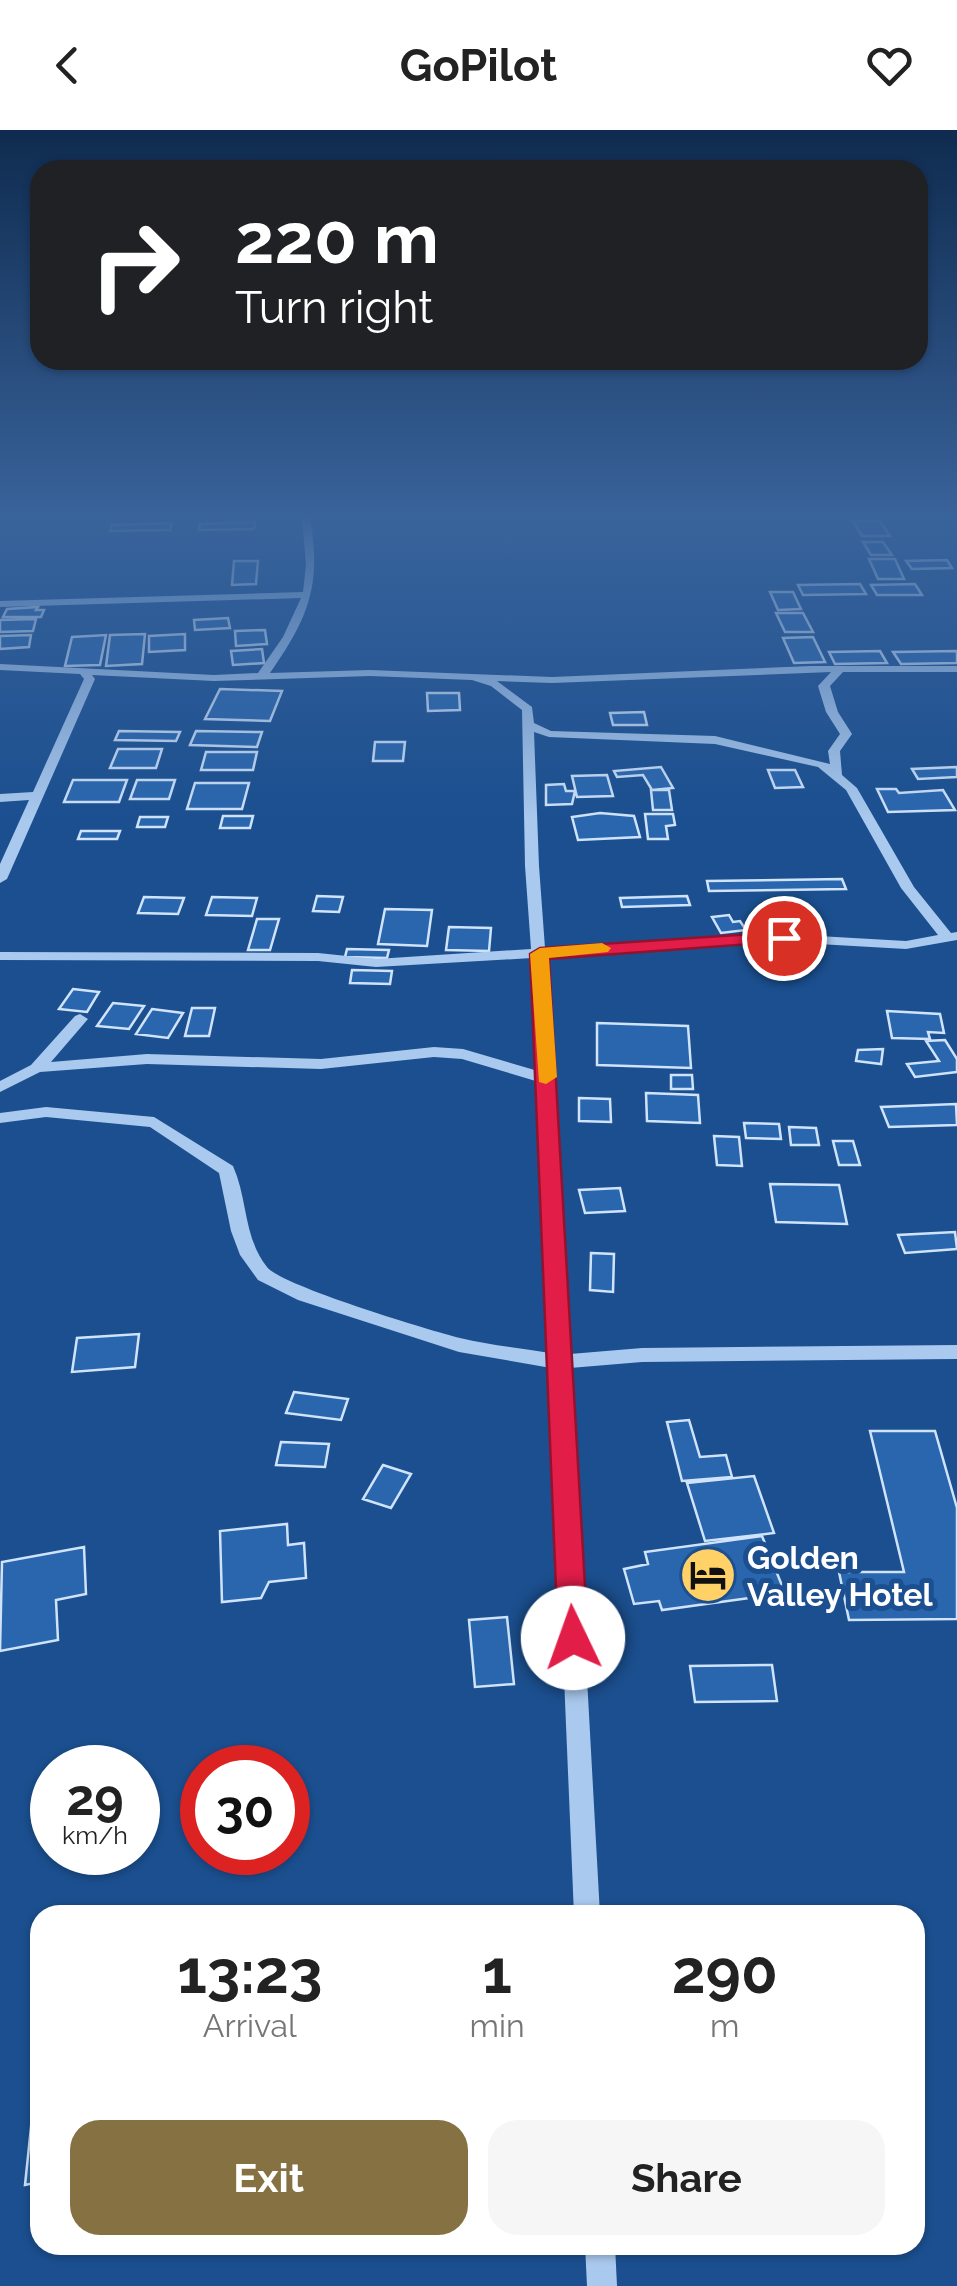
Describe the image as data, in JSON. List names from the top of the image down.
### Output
{
  "places": {
    "hotel": ["Golden Valley Hotel"]
  },
  "page": {
    "header": "GoPilot",
    "turn": ["220 m", "Turn right"],
    "speed": "29 km/h",
    "limit": "30",
    "eta": [
      "13:23",
      "Arrival",
      "1",
      "min",
      "290",
      "m"
    ],
    "buttons": ["Exit", "Share"]
  }
}
